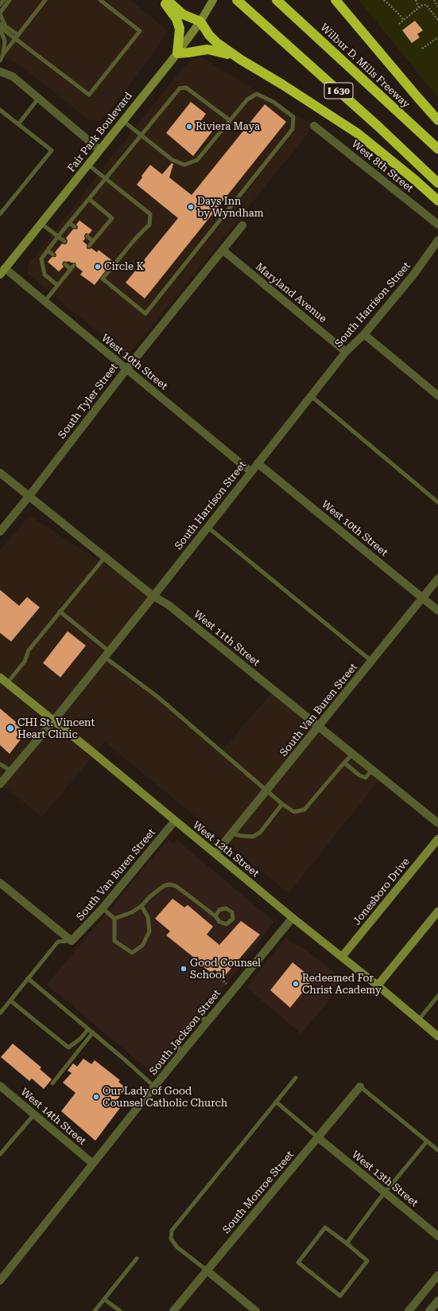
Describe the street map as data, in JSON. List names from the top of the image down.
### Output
{
  "streets": {
    "highway": ["Wilbur D. Mills Freeway", "I 630"],
    "main road": ["Fair Park Boulevard", "West 12th Street", "Jonesboro Drive"],
    "street": [
      "West 8th Street",
      "Maryland Avenue",
      "South Harrison Street",
      "West 10th Street",
      "South Tyler Street",
      "West 11th Street",
      "South Van Buren Street",
      "South Jackson Street",
      "West 14th Street",
      "West 13th Street",
      "South Monroe Street"
    ]
  },
  "crossings": [
    ["Fair Park Boulevard", "West 10th Street"],
    ["Maryland Avenue", "South Harrison Street"],
    ["Maryland Avenue", "South Tyler Street"],
    ["South Harrison Street", "West 10th Street"],
    ["South Harrison Street", "West 11th Street"],
    ["South Harrison Street", "West 12th Street"],
    ["West 10th Street", "South Tyler Street"],
    ["West 10th Street", "South Van Buren Street"],
    ["South Tyler Street", "West 11th Street"],
    ["West 11th Street", "South Van Buren Street"],
    ["South Van Buren Street", "West 12th Street"],
    ["West 12th Street", "Jonesboro Drive"],
    ["West 12th Street", "South Jackson Street"],
    ["South Jackson Street", "West 14th Street"],
    ["West 13th Street", "South Monroe Street"]
  ],
  "places": [
    "Riviera Maya",
    "Days Inn by Wyndham",
    "Circle K",
    "CHI St. Vincent Heart Clinic",
    "Good Counsel School",
    "Redeemed For Christ Academy",
    "Our Lady of Good Counsel Catholic Church"
  ]
}
